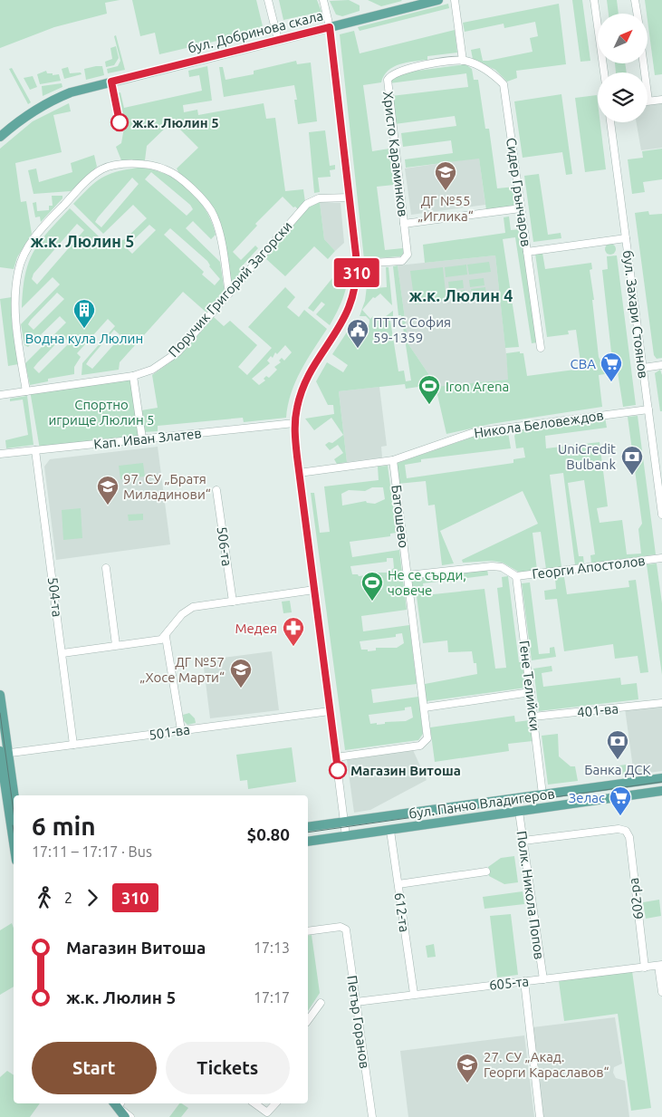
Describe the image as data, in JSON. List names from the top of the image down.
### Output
{
  "streets": {
    "main road": ["бул. Добринова скала", "бул. Панчо Владигеров"],
    "street": [
      "Христо Караминков",
      "Сидер Грънчаров",
      "Поручик Григорий Загорски",
      "бул. Захари Стоянов",
      "Никола Беловеждов",
      "Кап. Иван Златев",
      "Батошево",
      "506-та",
      "Георги Апостолов",
      "504-та",
      "Гене Телийски",
      "401-ва",
      "501-ва",
      "Полк. Никола Попов",
      "602-ра",
      "612-та",
      "605-та",
      "Петър Горанов"
    ]
  },
  "crossings": [
    ["Христо Караминков", "Сидер Грънчаров"],
    ["бул. Захари Стоянов", "Никола Беловеждов"],
    ["Никола Беловеждов", "Батошево"],
    ["Кап. Иван Златев", "504-та"],
    ["Георги Апостолов", "Гене Телийски"],
    ["504-та", "501-ва"],
    ["Гене Телийски", "401-ва"],
    ["Гене Телийски", "бул. Панчо Владигеров"],
    ["бул. Панчо Владигеров", "Полк. Никола Попов"],
    ["бул. Панчо Владигеров", "612-та"],
    ["Полк. Никола Попов", "602-ра"],
    ["Полк. Никола Попов", "605-та"],
    ["602-ра", "605-та"],
    ["612-та", "605-та"],
    ["605-та", "Петър Горанов"]
  ],
  "districts": ["ж.к. Люлин 5", "ж.к. Люлин 4"],
  "parks": ["Спортно игрище Люлин 5"],
  "places": {
    "other": ["ж.к. Люлин 5", "Магазин Витоша"],
    "school or university": [
      "ДГ №55 „Иглика“",
      "97. СУ „Братя Миладинови“",
      "ДГ №57 „Хосе Марти“",
      "27. СУ „Акад. Георги Караславов“"
    ],
    "building": ["Водна кула Люлин"],
    "public building": ["ПТТС София 59-1359"],
    "supermarket": ["CBA", "Зелас"],
    "sports": ["Iron Arena", "Не се сърди, човече"],
    "bank": ["UniCredit Bulbank", "Банка ДСК"],
    "pharmacy": ["Медея"]
  },
  "lines": ["bus line 310"],
  "north": "top right",
  "page": {
    "on_map": "310",
    "heading": ["6 min", "17:11 – 17:17 · Bus", "$0.80"],
    "legs": ["2", "310"],
    "list": [
      {
        "name": "Магазин Витоша",
        "value": "17:13"
      },
      {
        "name": "ж.к. Люлин 5",
        "value": "17:17"
      }
    ],
    "buttons": ["Start", "Tickets"]
  }
}
